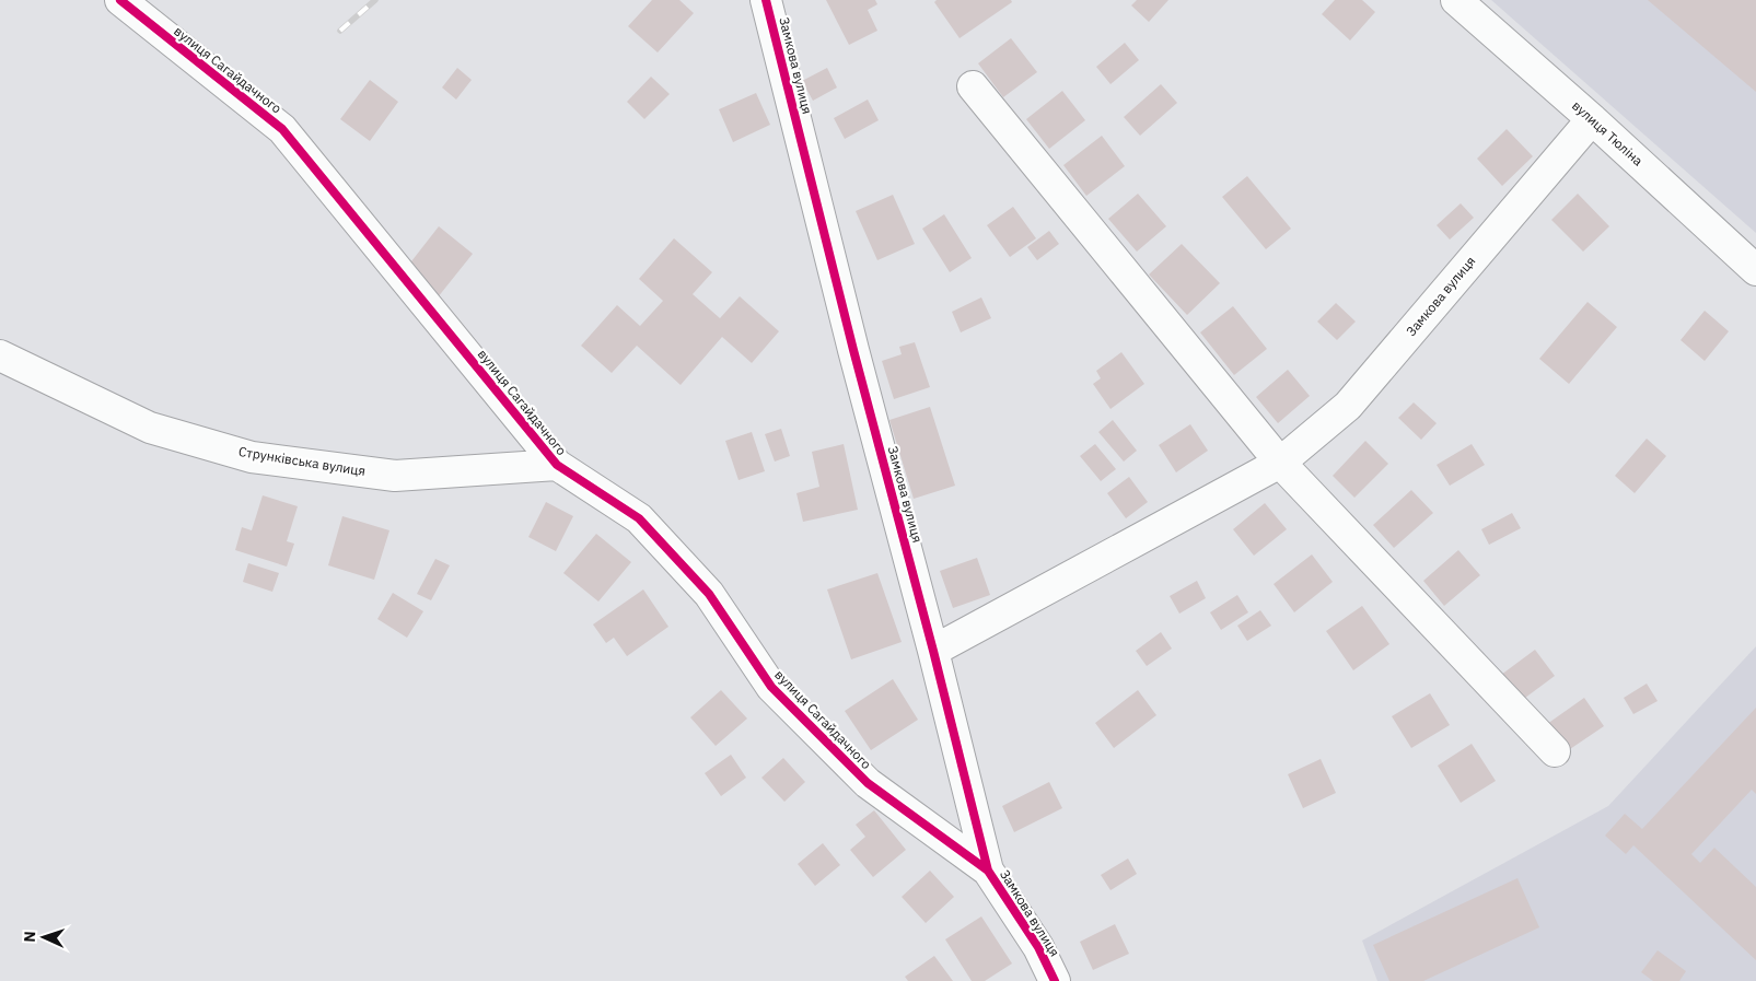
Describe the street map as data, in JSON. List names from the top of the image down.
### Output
{
  "streets": {
    "street": [
      "Замкова вулиця",
      "вулиця Сагайдачного",
      "вулиця Тюліна",
      "Струнківська вулиця"
    ]
  },
  "crossings": [
    ["Замкова вулиця", "вулиця Сагайдачного"],
    ["Замкова вулиця", "вулиця Тюліна"],
    ["вулиця Сагайдачного", "Струнківська вулиця"]
  ],
  "north": "left"
}
